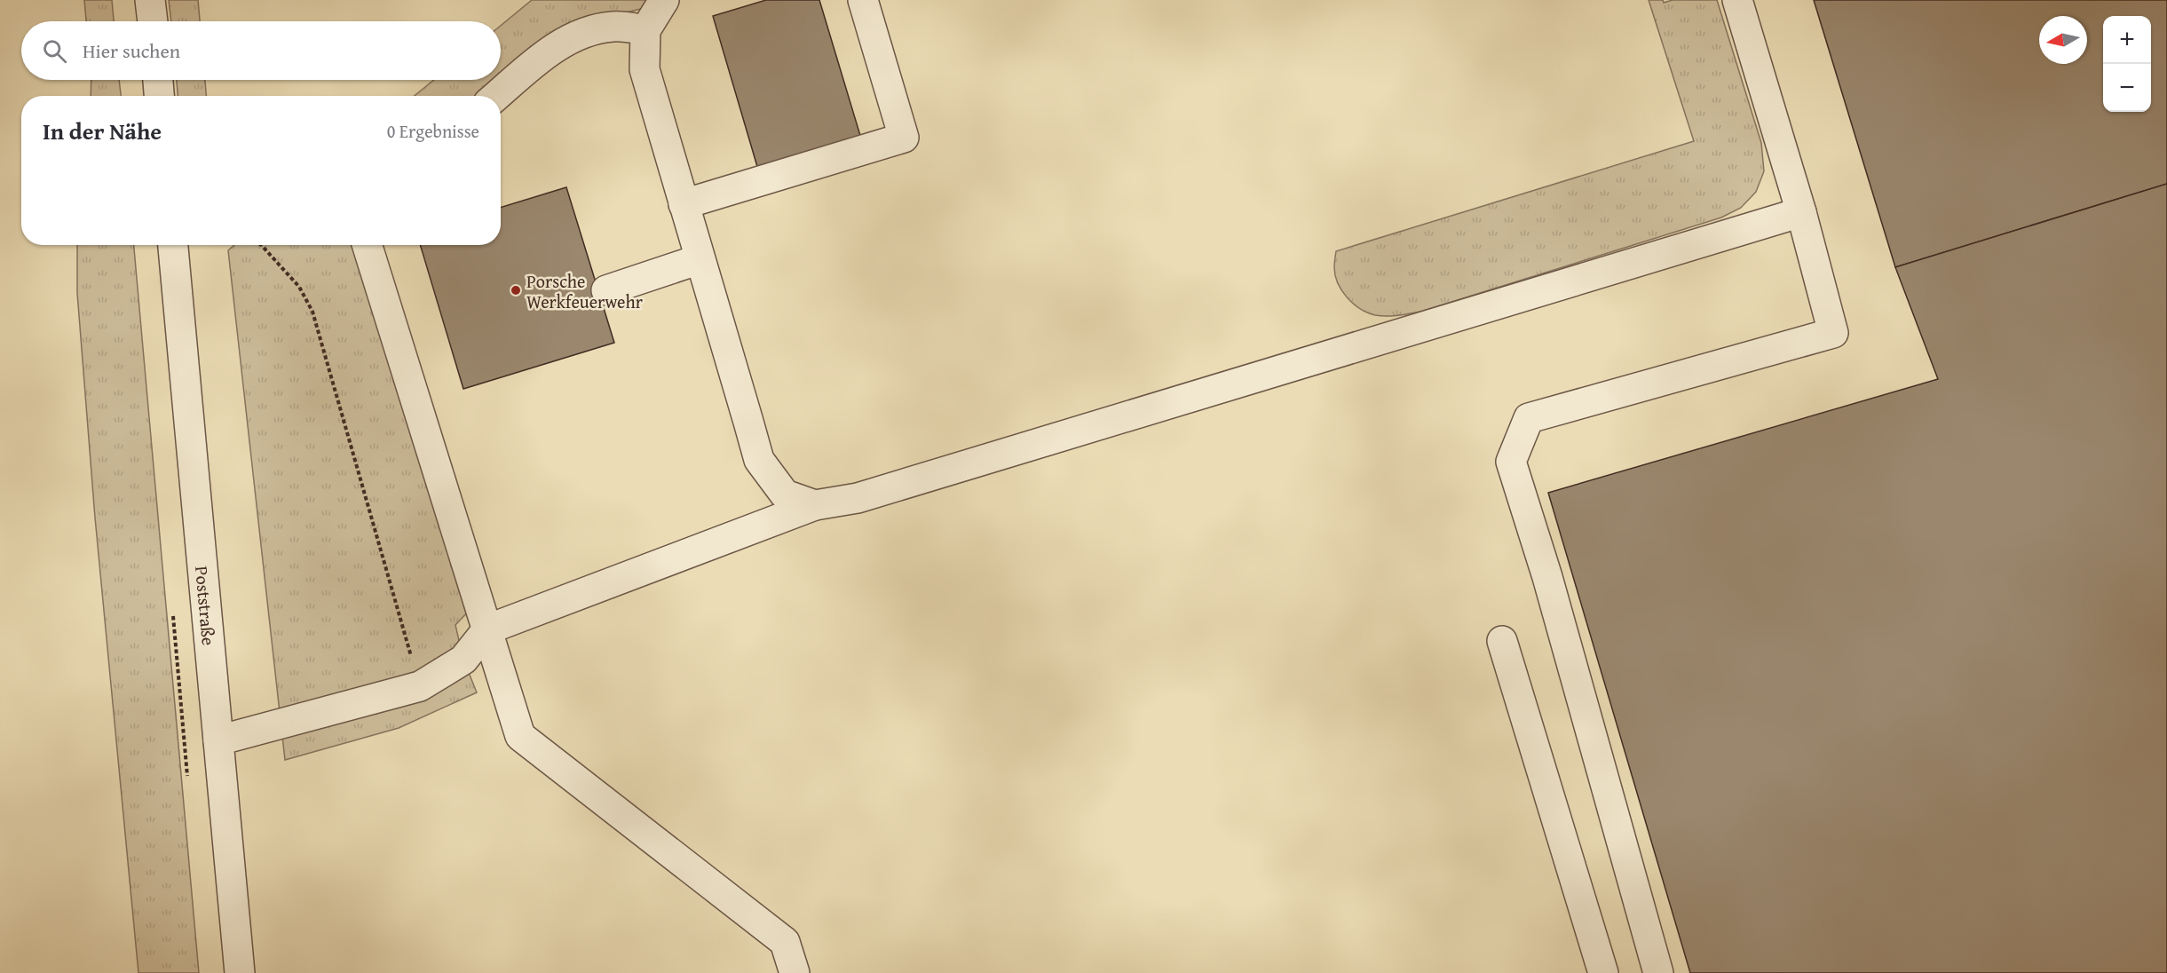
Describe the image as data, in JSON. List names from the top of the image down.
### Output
{
  "streets": {
    "street": ["Poststraße"]
  },
  "places": ["Porsche Werkfeuerwehr"],
  "north": "left",
  "page": {
    "map_buttons": ["+", "−"],
    "search": "Hier suchen",
    "heading": ["In der Nähe", "0 Ergebnisse"]
  }
}
